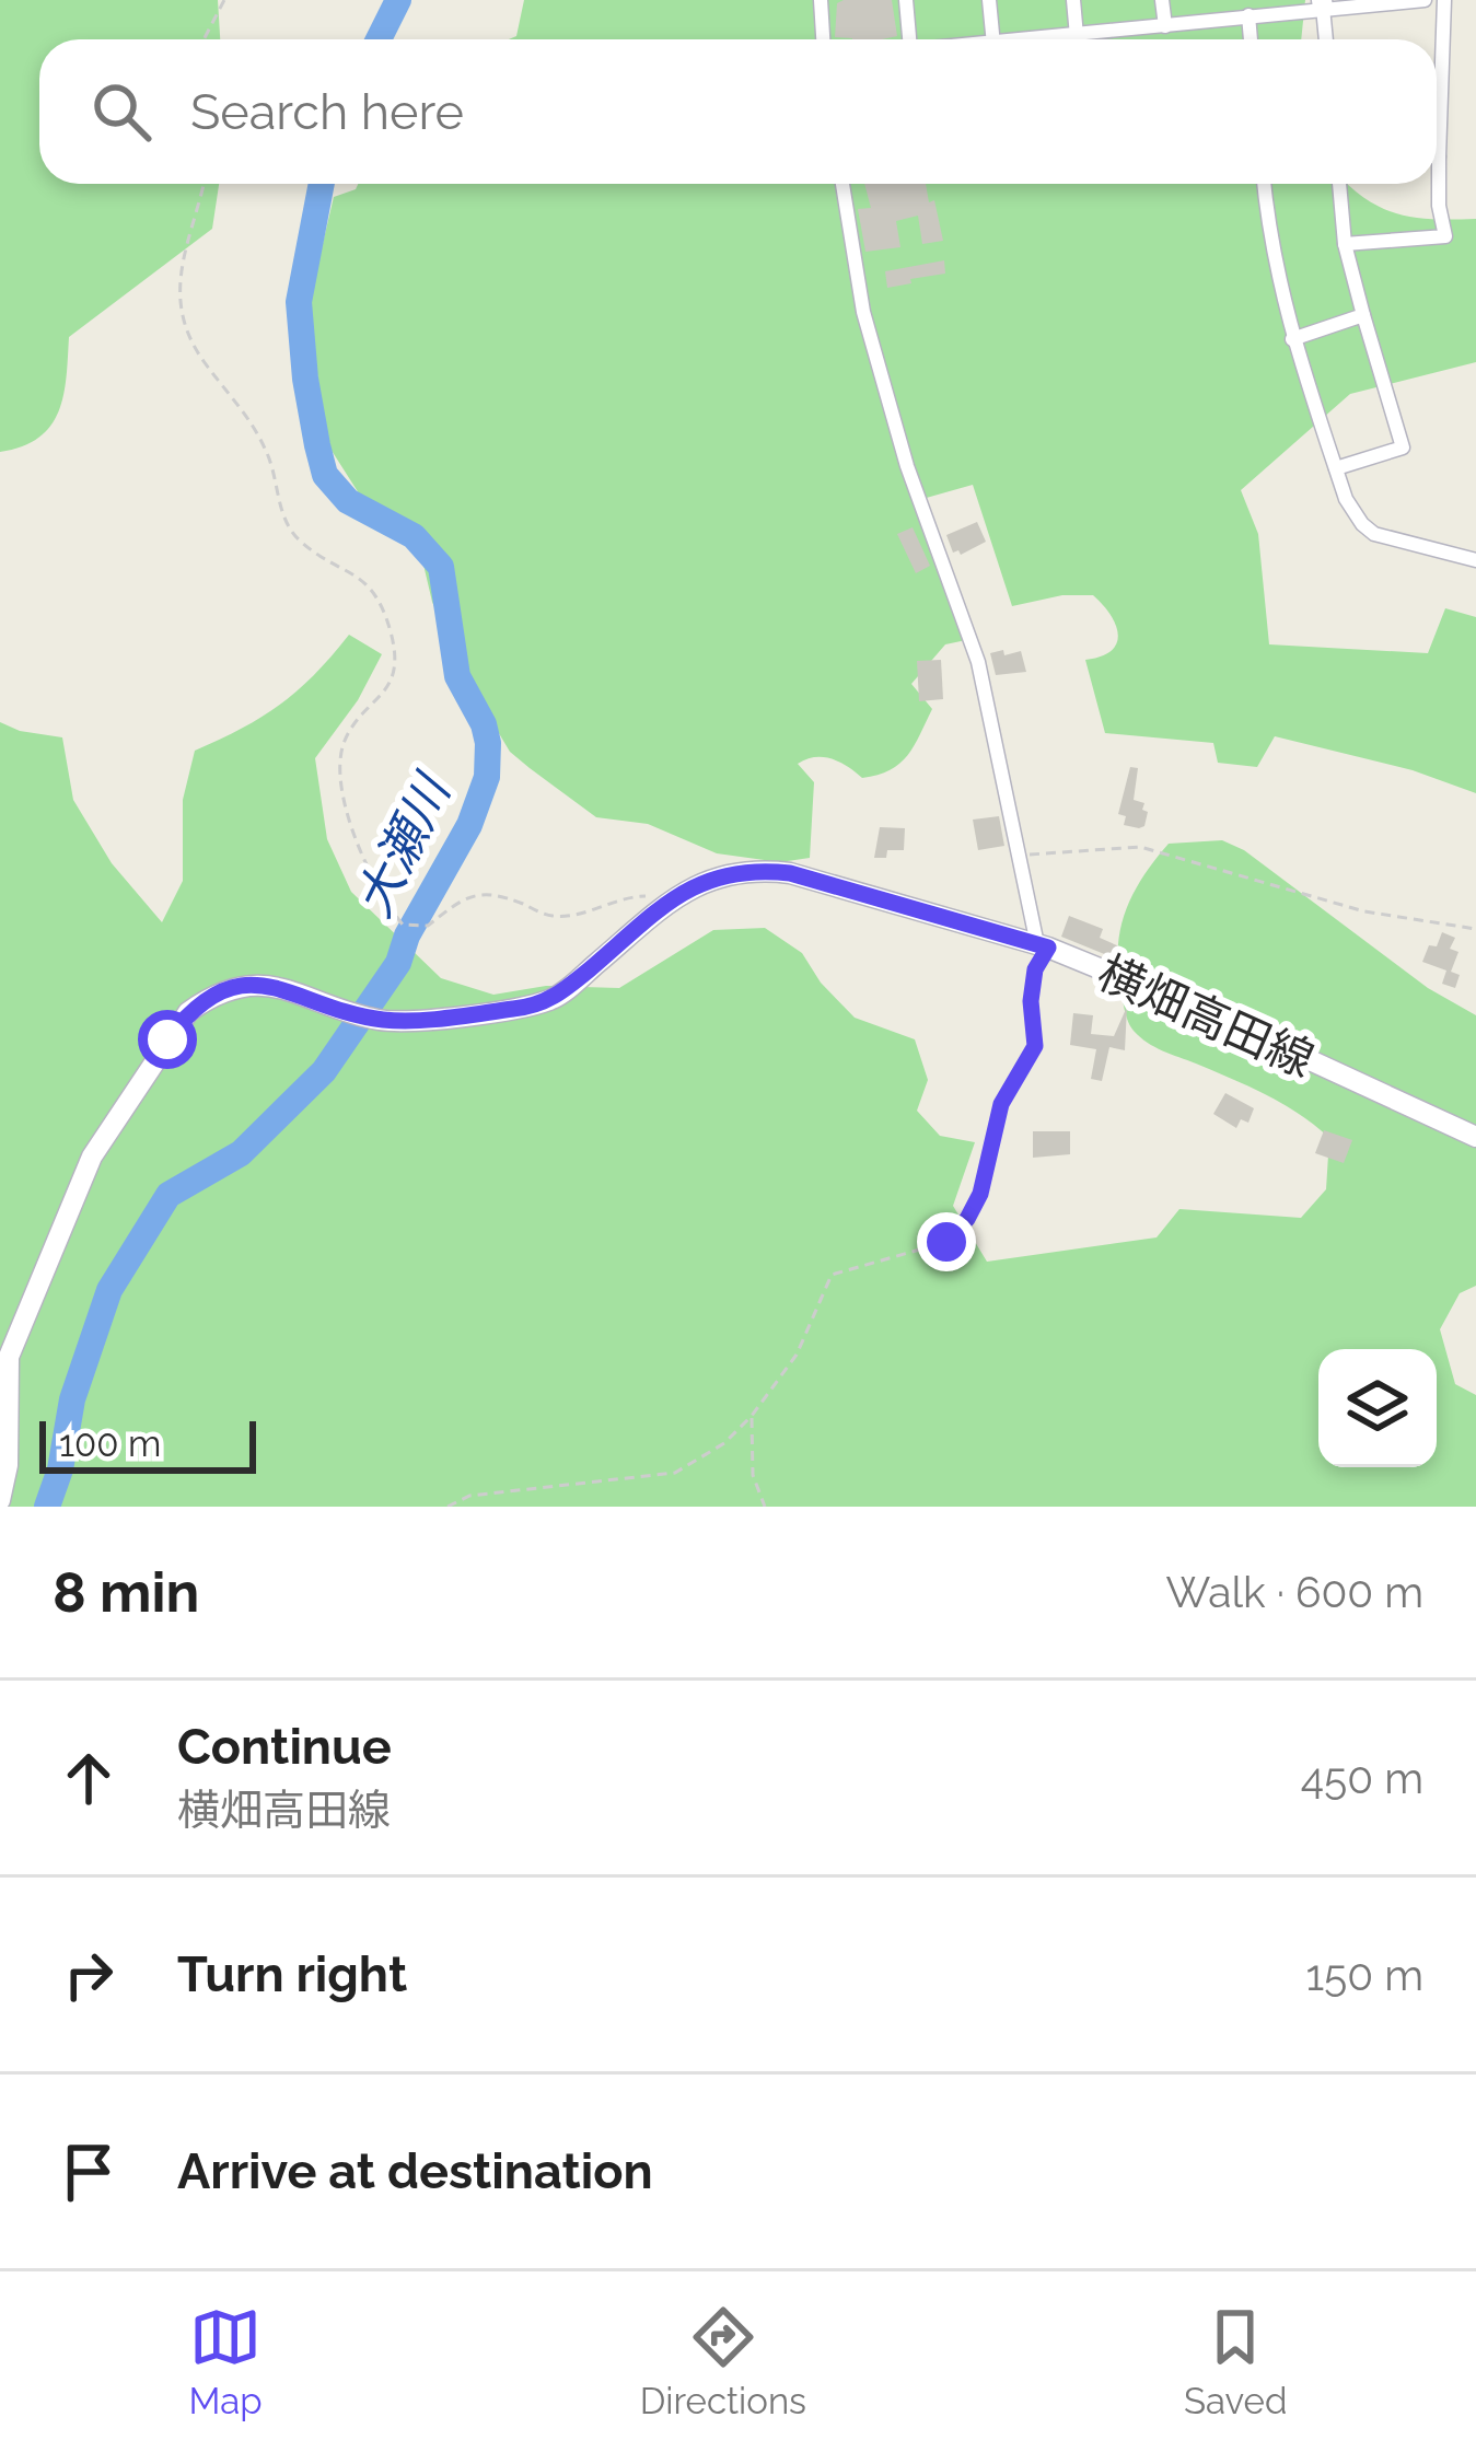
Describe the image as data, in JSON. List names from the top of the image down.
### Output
{
  "streets": {
    "main road": ["横畑高田線"]
  },
  "water": ["大瀬川"],
  "scale_bar": "100 m",
  "page": {
    "search": "Search here",
    "scale": "100 m",
    "heading": ["8 min", "Walk · 600 m"],
    "list": [
      ["Continue", "横畑高田線", "450 m"],
      ["Turn right", "150 m"],
      "Arrive at destination"
    ],
    "nav": ["Map", "Directions", "Saved"]
  }
}
